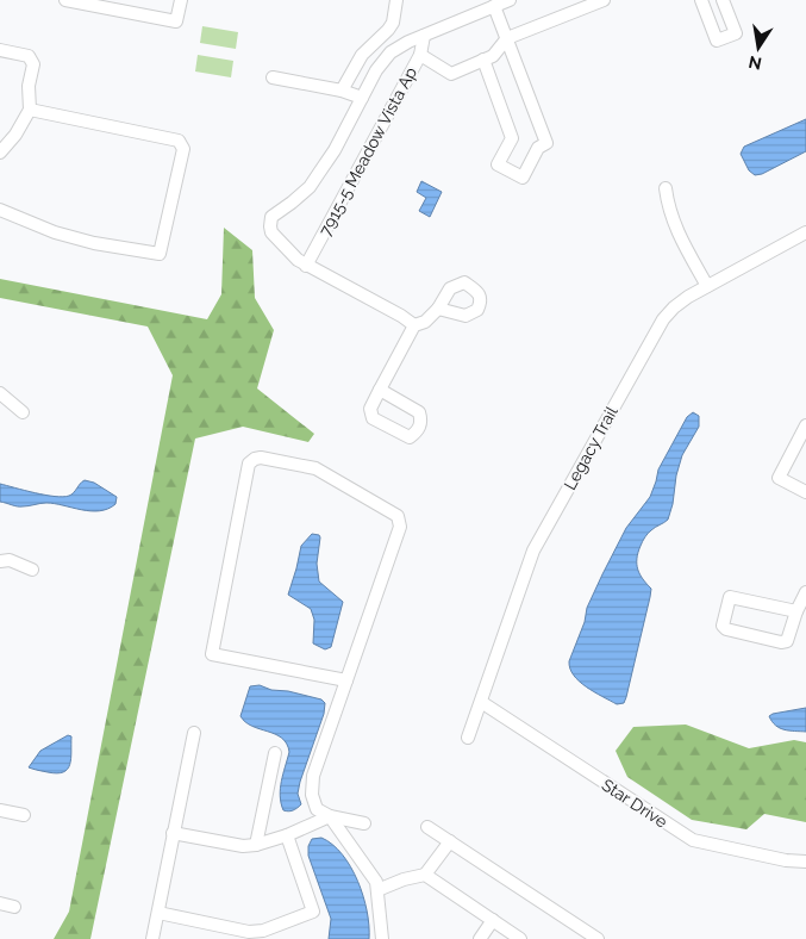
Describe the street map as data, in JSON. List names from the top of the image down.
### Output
{
  "streets": {
    "street": ["7915-5 Meadow Vista Ap", "Legacy Trail", "Star Drive"]
  },
  "crossings": [
    ["Legacy Trail", "Star Drive"]
  ],
  "north": "bottom"
}
